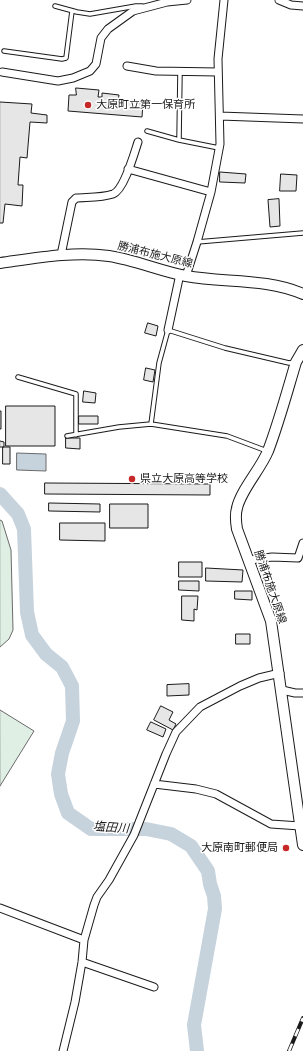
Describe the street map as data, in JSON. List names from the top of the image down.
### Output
{
  "streets": {
    "main road": ["勝浦布施大原線"]
  },
  "water": ["塩田川"],
  "places": ["大原町立第一保育所", "県立大原高等学校", "大原南町郵便局"]
}
